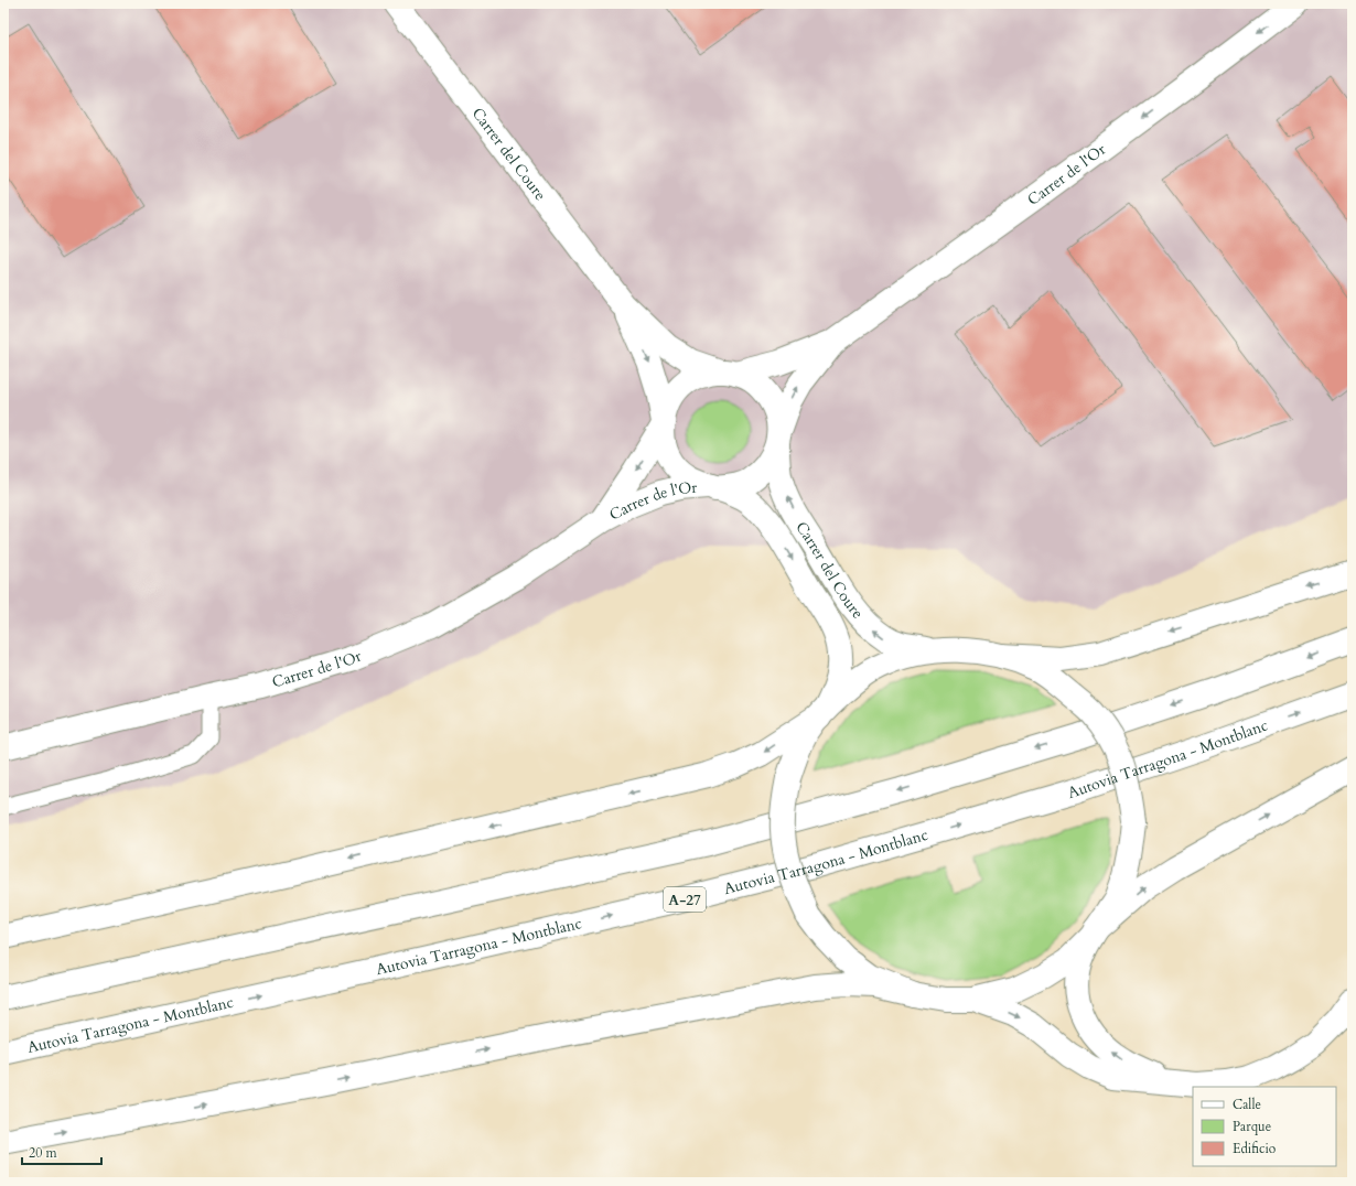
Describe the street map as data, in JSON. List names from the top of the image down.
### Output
{
  "streets": {
    "main road": [
      "Carrer del Coure",
      "Carrer de l'Or",
      "Autovia Tarragona - Montblanc",
      "A-27"
    ]
  },
  "crossings": [
    ["Carrer del Coure", "Carrer de l'Or"]
  ],
  "legend": ["Calle", "Parque", "Edificio"],
  "scale_bar": "20 m"
}
